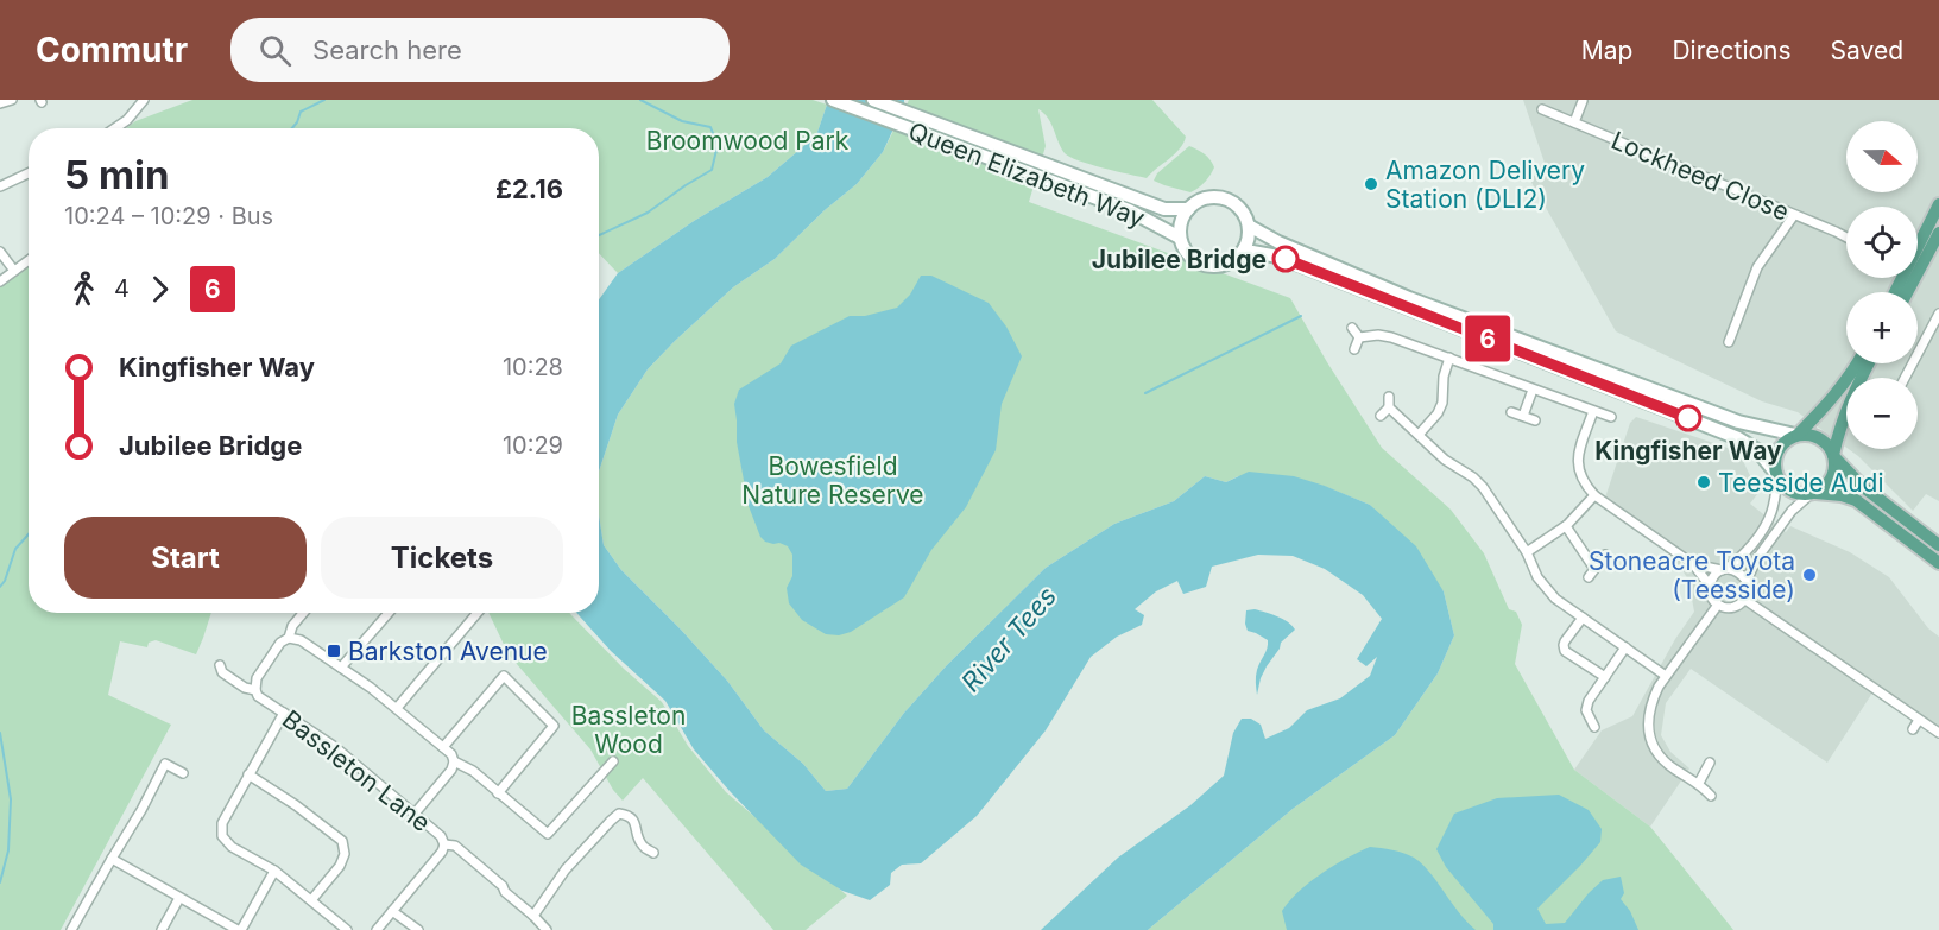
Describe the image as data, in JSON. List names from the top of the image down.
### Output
{
  "streets": {
    "street": ["Queen Elizabeth Way", "Lockheed Close", "Bassleton Lane"]
  },
  "water": ["River Tees"],
  "parks": ["Broomwood Park", "Bowesfield Nature Reserve", "Bassleton Wood"],
  "places": {
    "other": [
      "Amazon Delivery Station (DLI2)",
      "Jubilee Bridge",
      "Kingfisher Way",
      "Teesside Audi",
      "Stoneacre Toyota (Teesside)"
    ],
    "transit": ["Barkston Avenue"]
  },
  "lines": ["bus line 6"],
  "north": "right",
  "page": {
    "header": "Commutr",
    "search": "Search here",
    "nav": ["Map", "Directions", "Saved"],
    "on_map": "6",
    "map_buttons": ["+", "−"],
    "heading": ["5 min", "10:24 – 10:29 · Bus", "£2.16"],
    "legs": ["4", "6"],
    "list": [
      {
        "name": "Kingfisher Way",
        "value": "10:28"
      },
      {
        "name": "Jubilee Bridge",
        "value": "10:29"
      }
    ],
    "buttons": ["Start", "Tickets"]
  }
}
